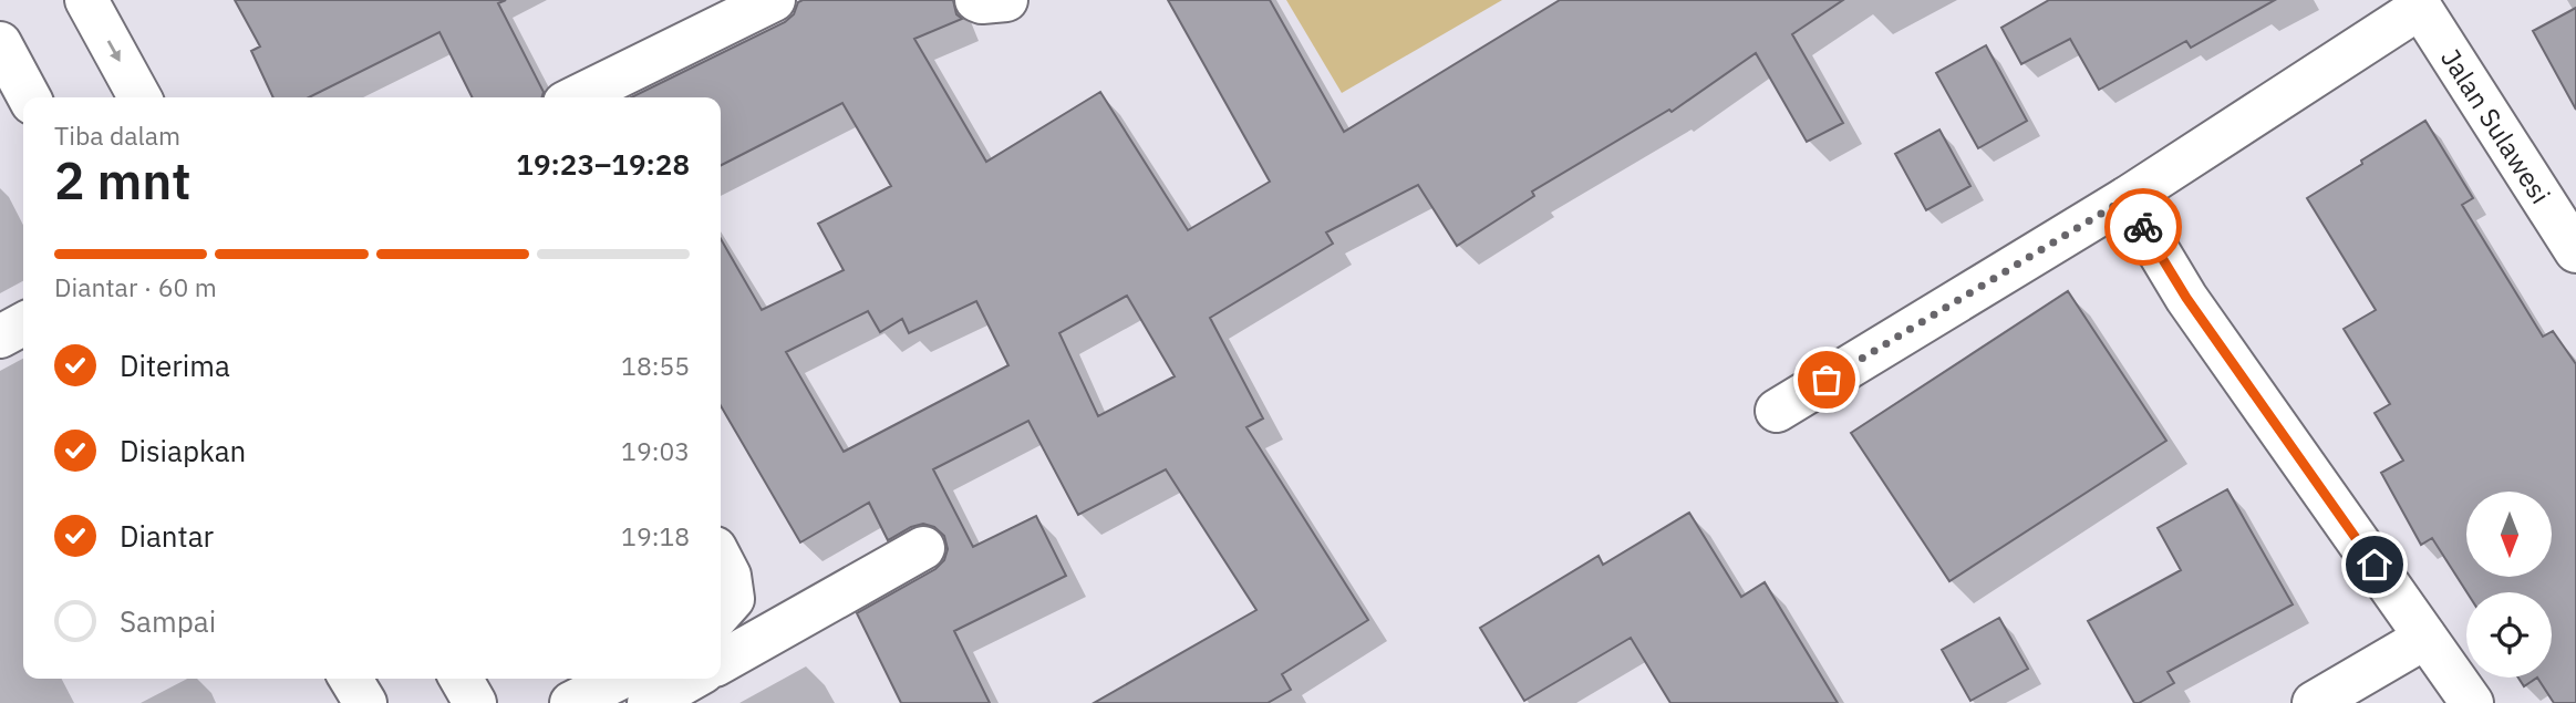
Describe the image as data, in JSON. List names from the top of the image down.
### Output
{
  "streets": {
    "street": ["Jalan Sulawesi"]
  },
  "north": "bottom",
  "page": {
    "heading": ["2 mnt", "Tiba dalam", "19:23–19:28"],
    "bar": "Diantar · 60 m",
    "list": [
      ["Diterima", "18:55"],
      ["Disiapkan", "19:03"],
      ["Diantar", "19:18"],
      "Sampai"
    ]
  }
}
